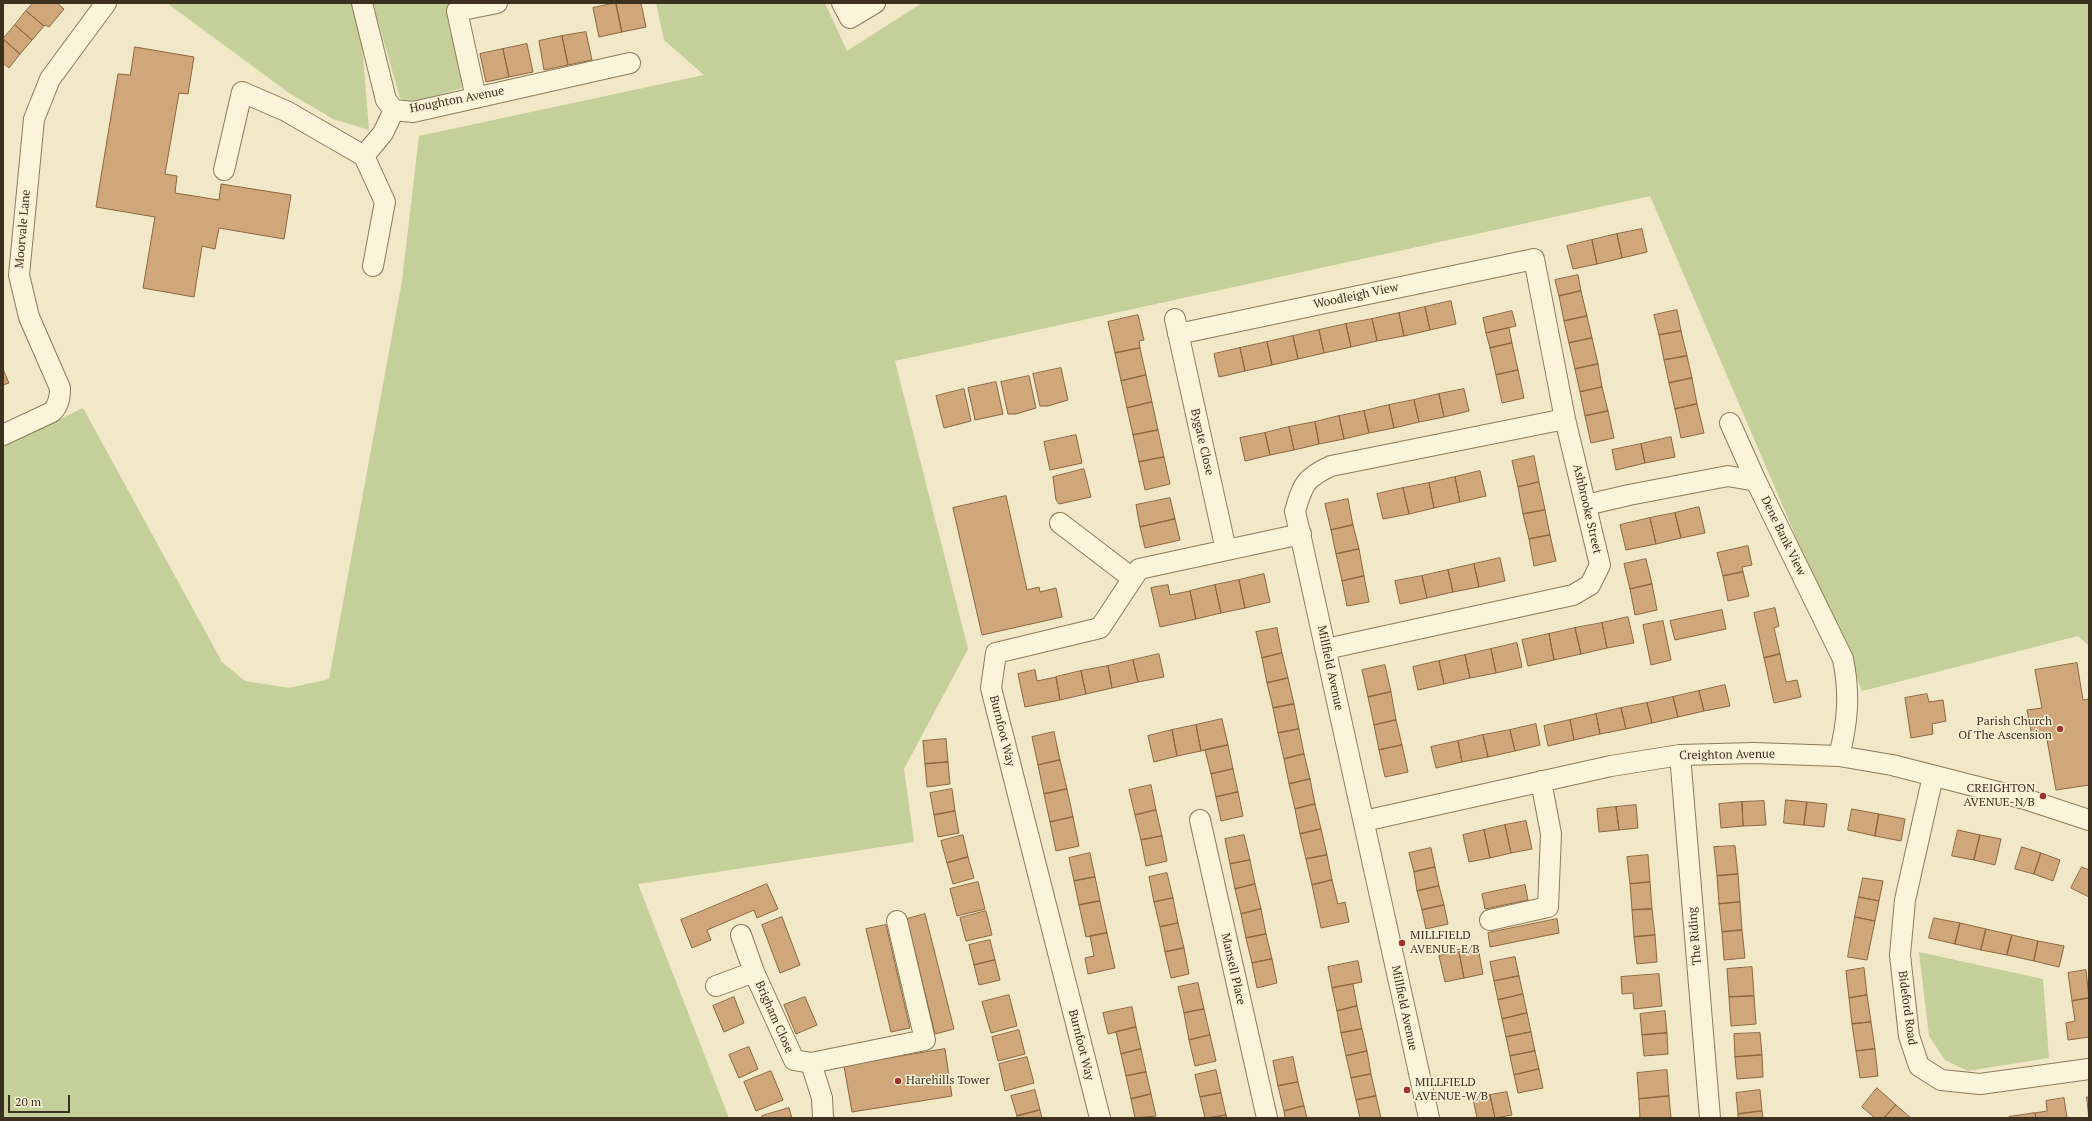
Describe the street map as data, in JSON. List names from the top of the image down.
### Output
{
  "streets": {
    "street": [
      "Houghton Avenue",
      "Moorvale Lane",
      "Woodleigh View",
      "Bygate Close",
      "Ashbrooke Street",
      "Dene Bank View",
      "Millfield Avenue",
      "Burnfoot Way",
      "Creighton Avenue",
      "The Riding",
      "Mansell Place",
      "Bideford Road",
      "Brigham Close"
    ]
  },
  "crossings": [
    ["Woodleigh View", "Bygate Close"],
    ["Woodleigh View", "Ashbrooke Street"],
    ["Bygate Close", "Burnfoot Way"],
    ["Ashbrooke Street", "Dene Bank View"],
    ["Ashbrooke Street", "Millfield Avenue"],
    ["Dene Bank View", "Creighton Avenue"],
    ["Millfield Avenue", "Burnfoot Way"],
    ["Millfield Avenue", "Creighton Avenue"],
    ["Creighton Avenue", "The Riding"],
    ["Creighton Avenue", "Bideford Road"]
  ],
  "places": [
    "Parish Church Of The Ascension",
    "CREIGHTON AVENUE-N/B",
    "MILLFIELD AVENUE-E/B",
    "Harehills Tower",
    "MILLFIELD AVENUE-W/B"
  ],
  "scale_bar": "20 m"
}
